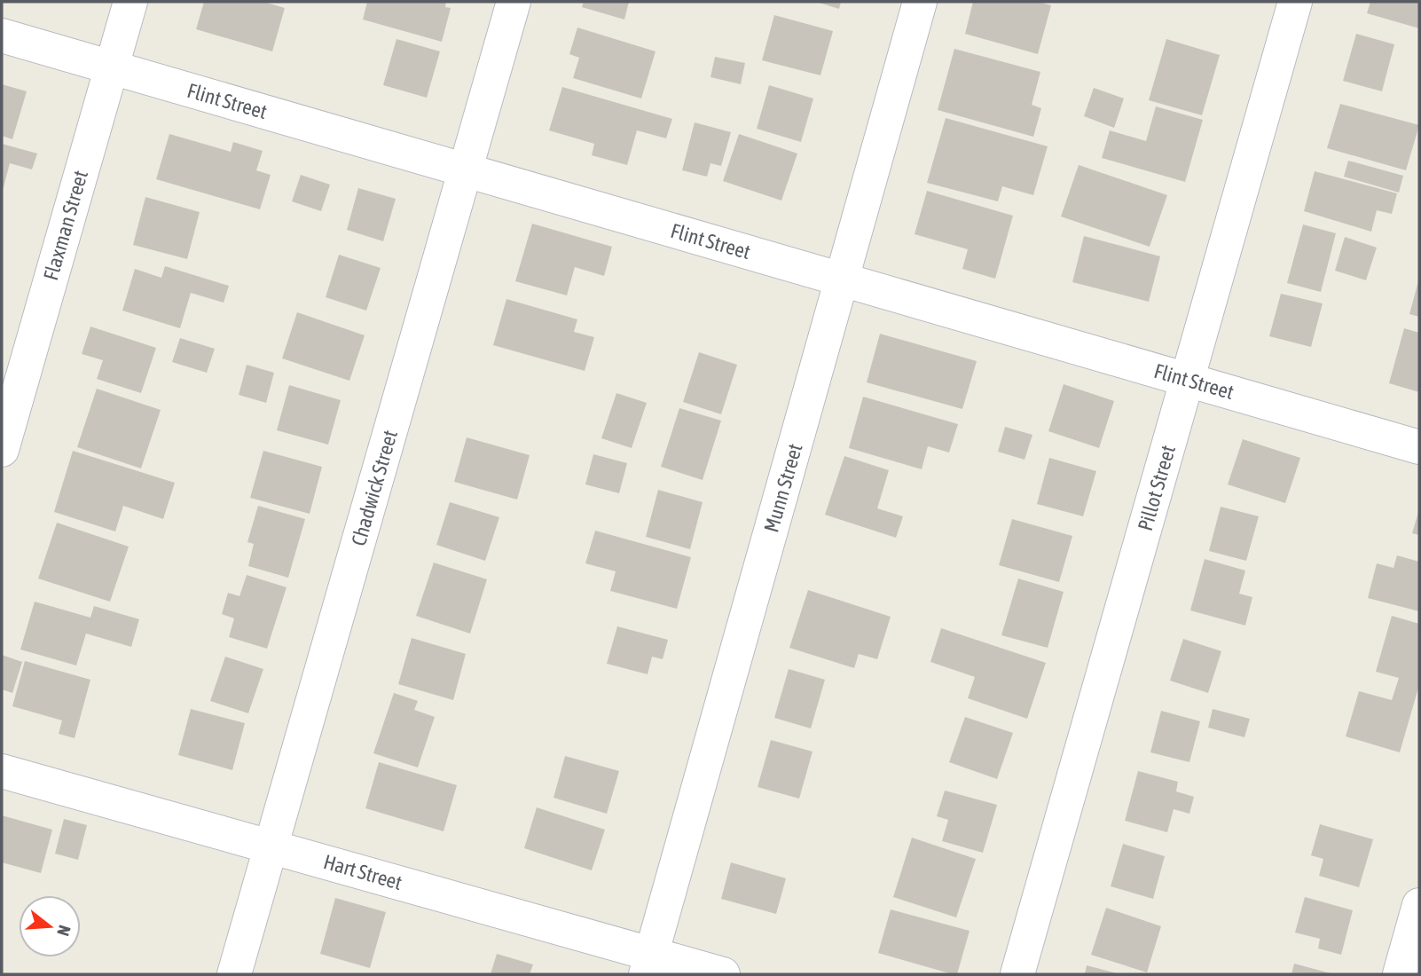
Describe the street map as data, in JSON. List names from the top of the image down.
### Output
{
  "streets": {
    "street": [
      "Flint Street",
      "Flaxman Street",
      "Chadwick Street",
      "Munn Street",
      "Pillot Street",
      "Hart Street"
    ]
  },
  "crossings": [
    ["Flint Street", "Flaxman Street"],
    ["Flint Street", "Chadwick Street"],
    ["Flint Street", "Munn Street"],
    ["Flint Street", "Pillot Street"],
    ["Chadwick Street", "Hart Street"],
    ["Munn Street", "Hart Street"]
  ],
  "north": "right"
}
